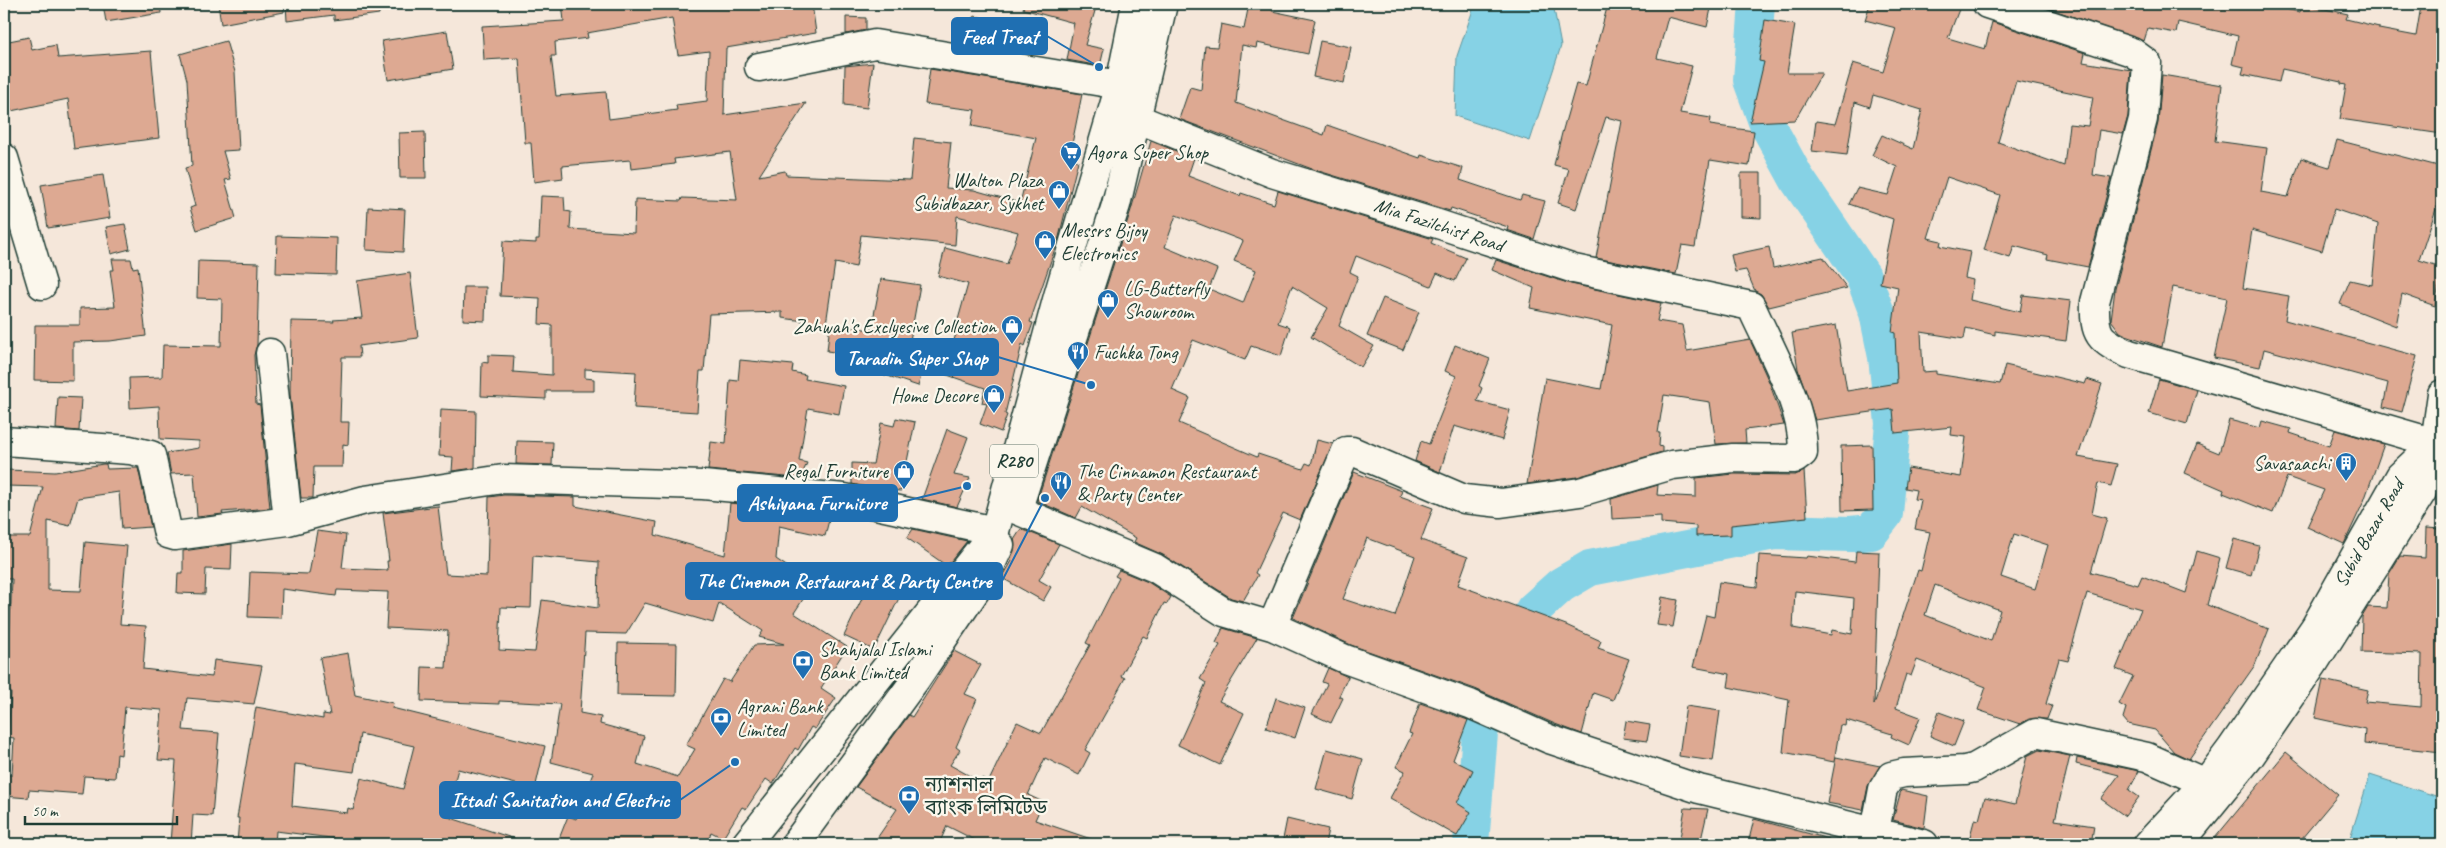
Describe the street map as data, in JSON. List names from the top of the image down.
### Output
{
  "streets": {
    "street": ["Mia Fazilchist Road", "R280", "Subid Bazar Road"]
  },
  "crossings": [
    ["Mia Fazilchist Road", "R280"]
  ],
  "places": {
    "other": [
      "Feed Treat",
      "Taradin Super Shop",
      "Ashiyana Furniture",
      "The Cinemon Restaurant & Party Centre",
      "Ittadi Sanitation and Electric"
    ],
    "supermarket": ["Agora Super Shop"],
    "shop": [
      "Walton Plaza Subidbazar, Sykhet",
      "Messrs Bijoy Electronics",
      "LG-Butterfly Showroom",
      "Zahwah's Exclyesive Collection",
      "Home Decore",
      "Regal Furniture"
    ],
    "restaurant": ["Fuchka Tong", "The Cinnamon Restaurant & Party Center"],
    "building": ["Savasaachi"],
    "bank": ["Shahjalal Islami Bank Limited", "Agrani Bank Limited", "ন্যাশনাল ব্যাংক লিমিটেড"]
  },
  "scale_bar": "50 m"
}
